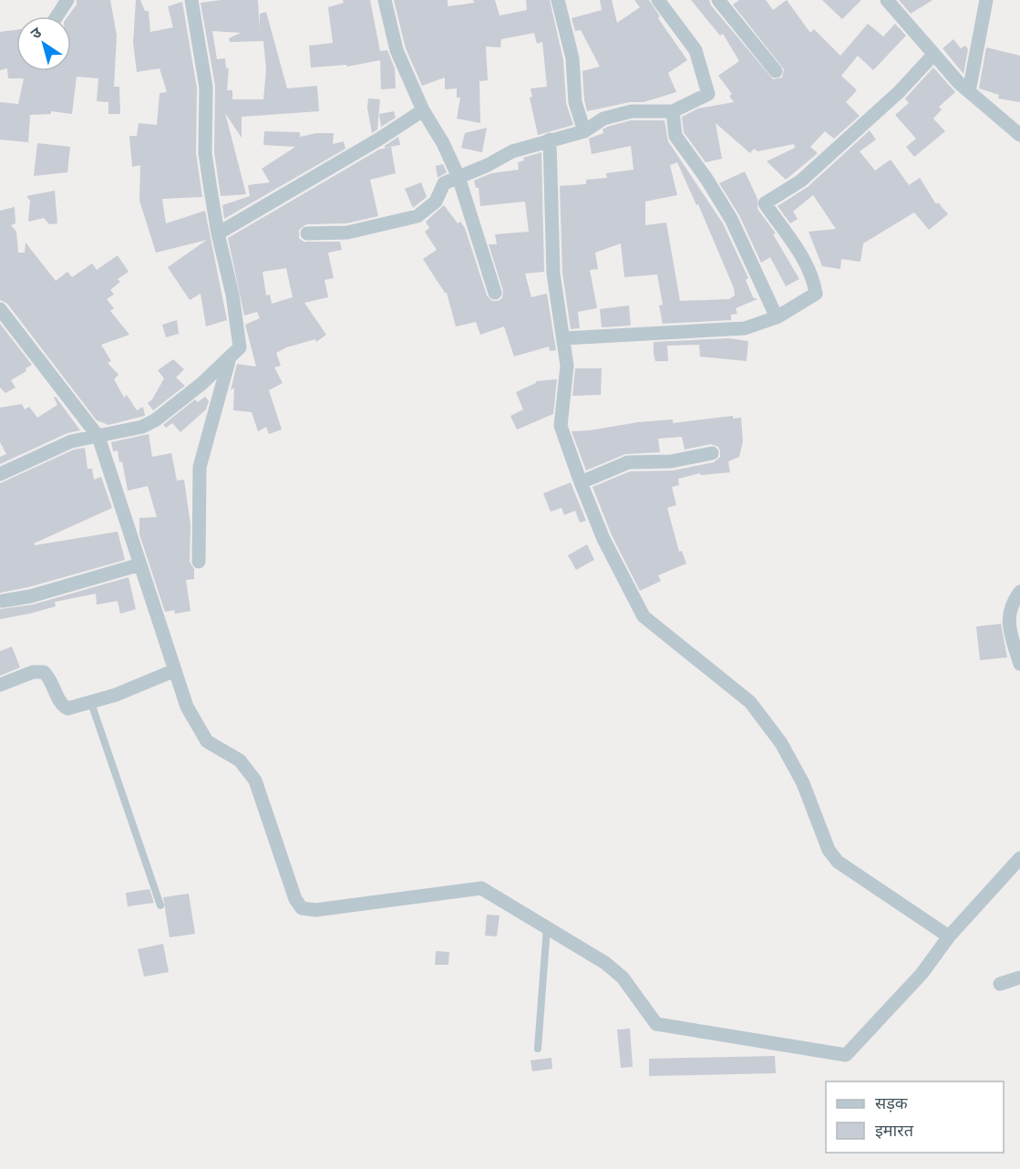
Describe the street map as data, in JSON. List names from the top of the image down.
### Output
{
  "legend": ["सड़क", "इमारत"],
  "north": "top left"
}
